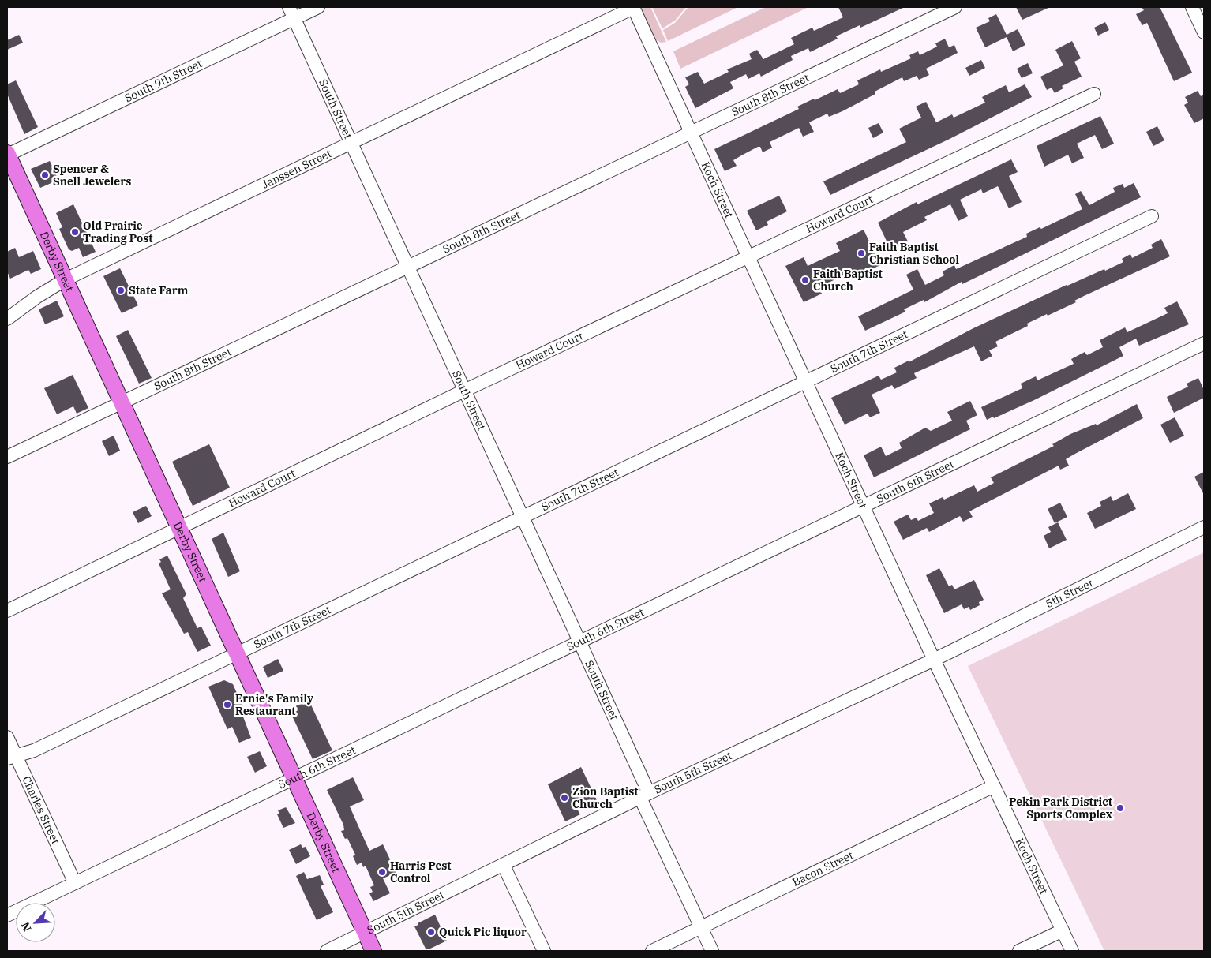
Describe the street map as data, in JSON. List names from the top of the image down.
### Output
{
  "streets": {
    "main road": ["Derby Street"],
    "street": [
      "South 9th Street",
      "South 8th Street",
      "South Street",
      "Janssen Street",
      "Koch Street",
      "Howard Court",
      "South 7th Street",
      "South 6th Street",
      "5th Street",
      "South 5th Street",
      "Charles Street",
      "Bacon Street"
    ]
  },
  "crossings": [
    ["South 9th Street", "South Street"],
    ["South 9th Street", "Derby Street"],
    ["South 8th Street", "South Street"],
    ["South 8th Street", "Koch Street"],
    ["South 8th Street", "Derby Street"],
    ["South Street", "Janssen Street"],
    ["South Street", "Howard Court"],
    ["South Street", "South 7th Street"],
    ["South Street", "South 6th Street"],
    ["South Street", "South 5th Street"],
    ["South Street", "Bacon Street"],
    ["Janssen Street", "Koch Street"],
    ["Janssen Street", "Derby Street"],
    ["Koch Street", "Howard Court"],
    ["Koch Street", "South 7th Street"],
    ["Koch Street", "South 6th Street"],
    ["Koch Street", "5th Street"],
    ["Koch Street", "South 5th Street"],
    ["Koch Street", "Bacon Street"],
    ["Howard Court", "Derby Street"],
    ["Derby Street", "South 7th Street"],
    ["Derby Street", "South 6th Street"],
    ["Derby Street", "South 5th Street"],
    ["South 7th Street", "Charles Street"],
    ["South 6th Street", "Charles Street"],
    ["5th Street", "South 5th Street"]
  ],
  "places": [
    "Spencer & Snell Jewelers",
    "Old Prairie Trading Post",
    "Faith Baptist Christian School",
    "Faith Baptist Church",
    "State Farm",
    "Ernie's Family Restaurant",
    "Zion Baptist Church",
    "Pekin Park District Sports Complex",
    "Harris Pest Control",
    "Quick Pic liquor"
  ],
  "north": "bottom left"
}
